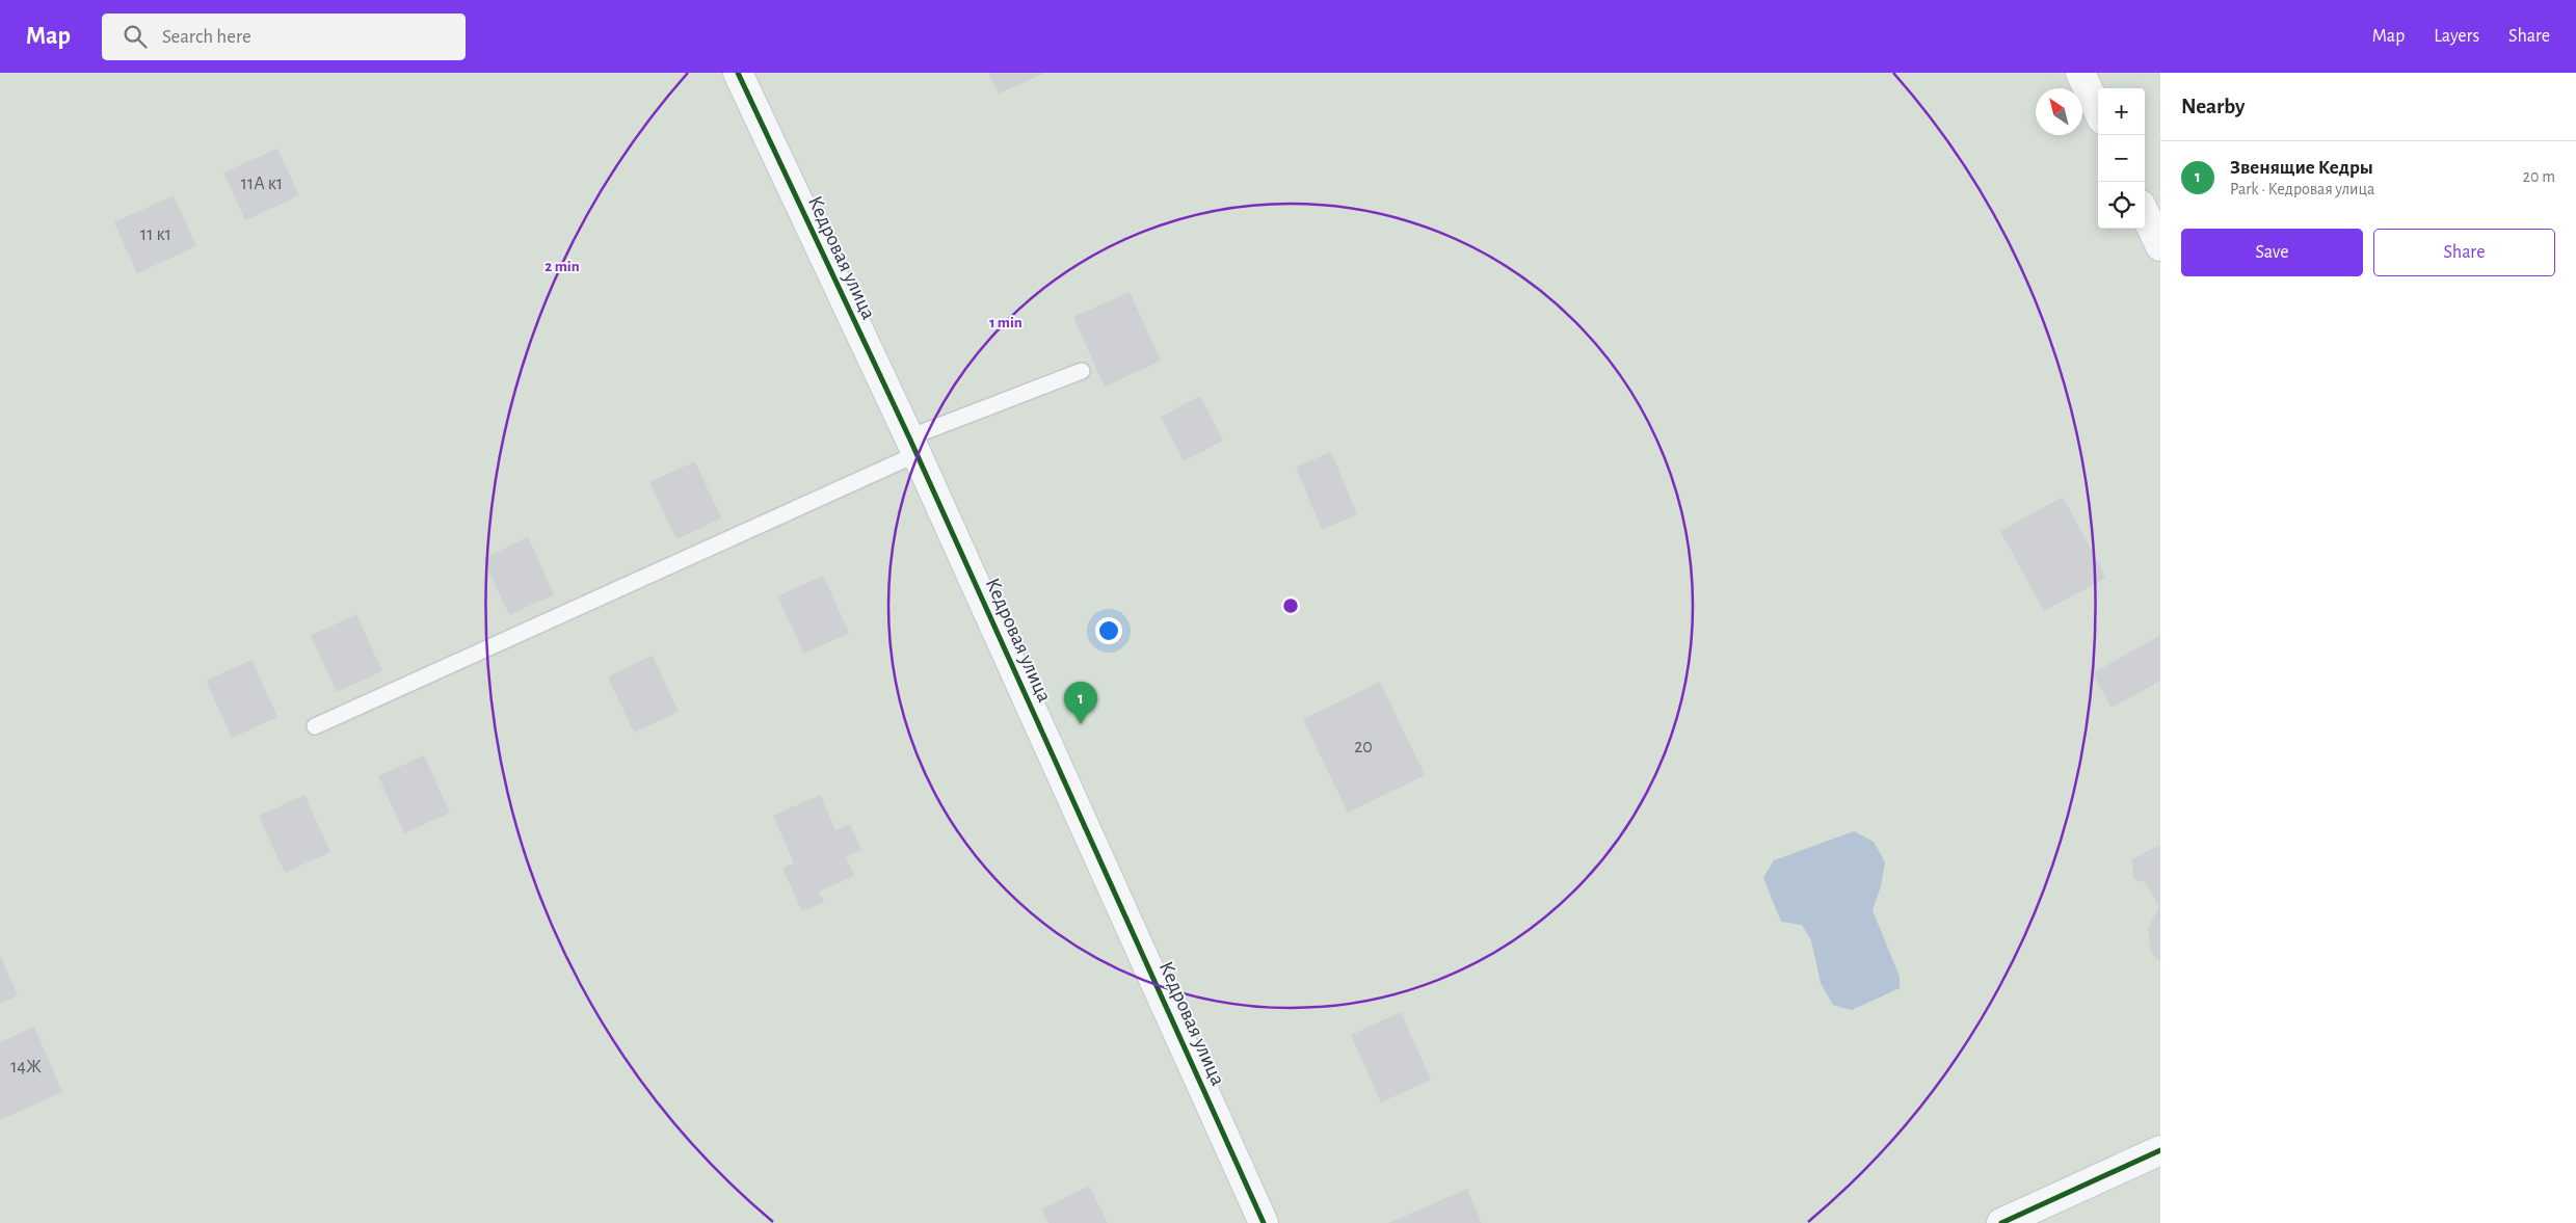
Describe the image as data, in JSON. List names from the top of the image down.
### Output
{
  "streets": {
    "street": ["Кедровая улица"]
  },
  "house_numbers": [
    "11А к1",
    "11 к1",
    "20",
    "14Ж"
  ],
  "north": "top left",
  "page": {
    "header": "Map",
    "search": "Search here",
    "nav": ["Map", "Layers", "Share"],
    "heading": "Nearby",
    "map_buttons": ["+", "−"],
    "list": [
      {
        "mark": "1",
        "name": "Звенящие Кедры",
        "note": "Park · Кедровая улица",
        "value": "20 m"
      }
    ],
    "buttons": ["Save", "Share"],
    "pins": "1"
  },
  "rings": ["2 min", "1 min"]
}
